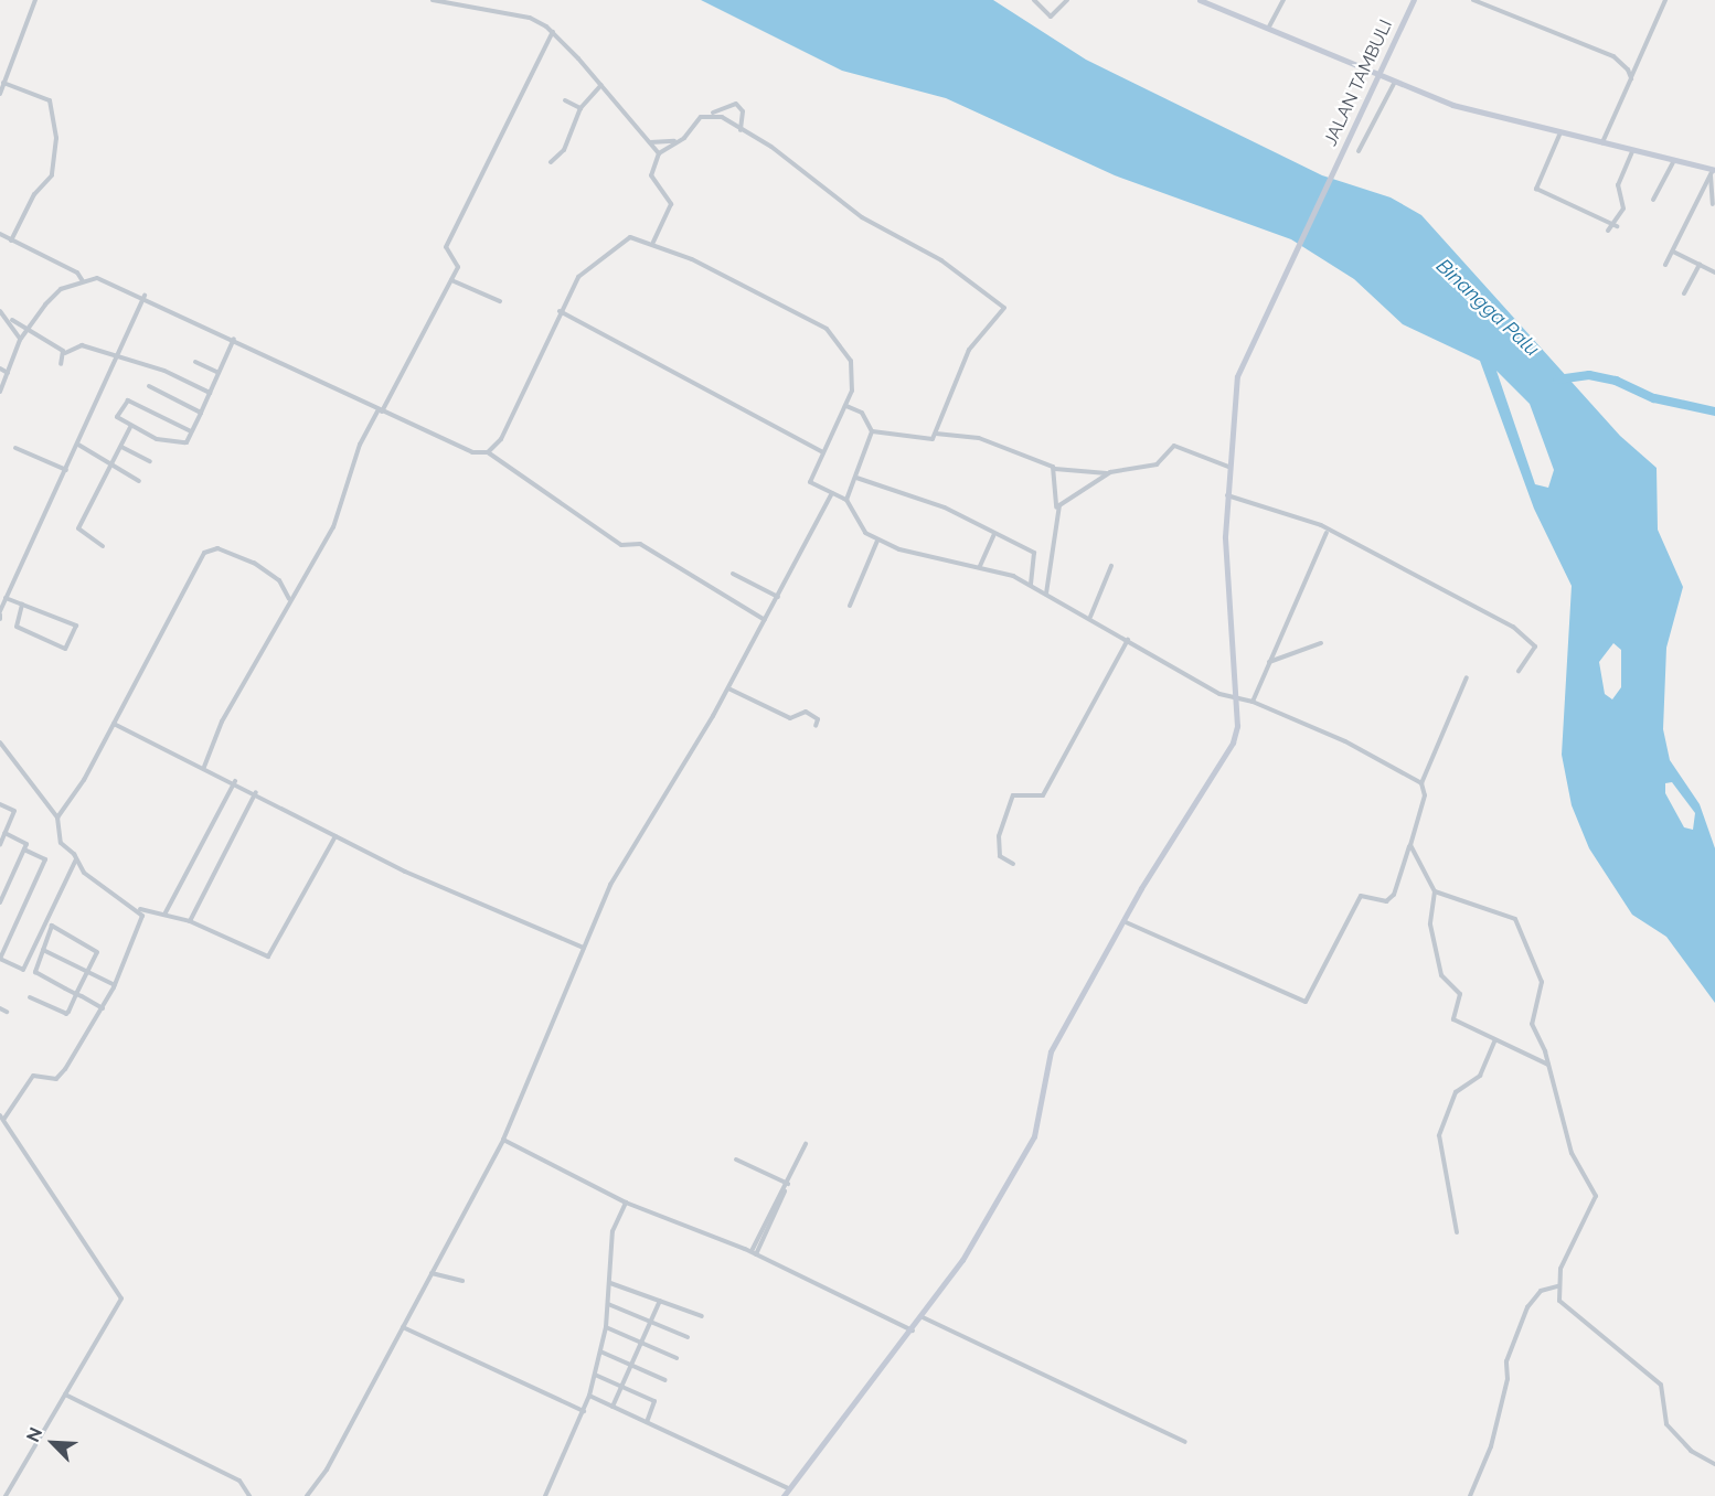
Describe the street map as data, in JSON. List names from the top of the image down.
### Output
{
  "streets": {
    "street": ["JALAN TAMBULI"]
  },
  "water": ["Binangga Palu"],
  "north": "top left"
}
